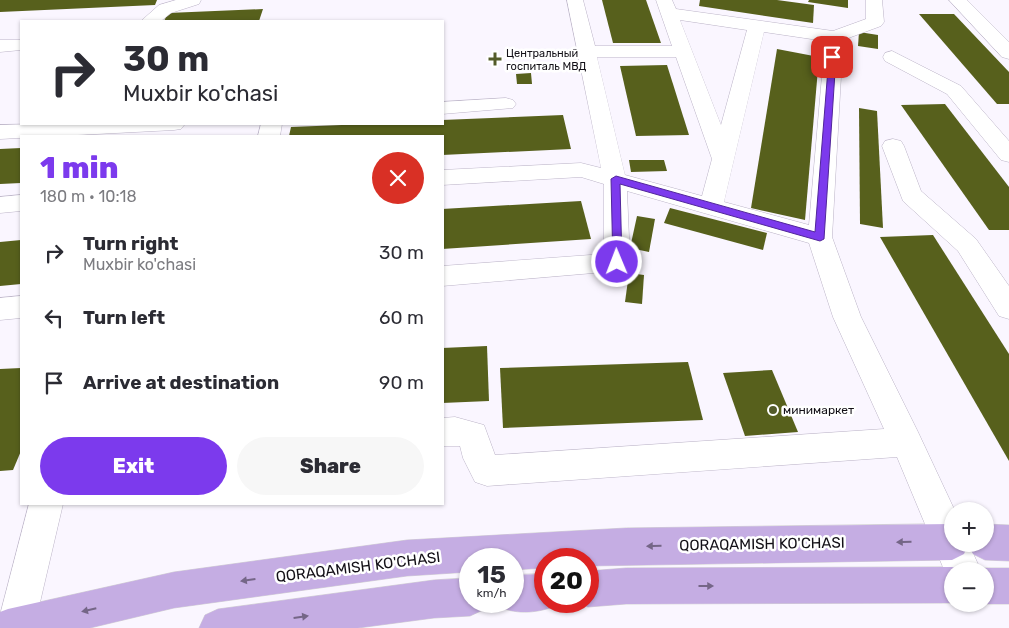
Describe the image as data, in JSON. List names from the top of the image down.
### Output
{
  "streets": {
    "main road": ["QORAQAMISH KO'CHASI"]
  },
  "places": {
    "health": ["Центральный госпиталь МВД"],
    "other": ["минимаркет"]
  },
  "page": {
    "turn": ["30 m", "Muxbir ko'chasi"],
    "heading": ["1 min", "180 m · 10:18"],
    "list": [
      {
        "name": "Turn right",
        "note": "Muxbir ko'chasi",
        "value": "30 m"
      },
      {
        "name": "Turn left",
        "value": "60 m"
      },
      {
        "name": "Arrive at destination",
        "value": "90 m"
      }
    ],
    "buttons": ["Exit", "Share"],
    "map_buttons": ["+", "−"],
    "speed": "15 km/h",
    "limit": "20"
  }
}
